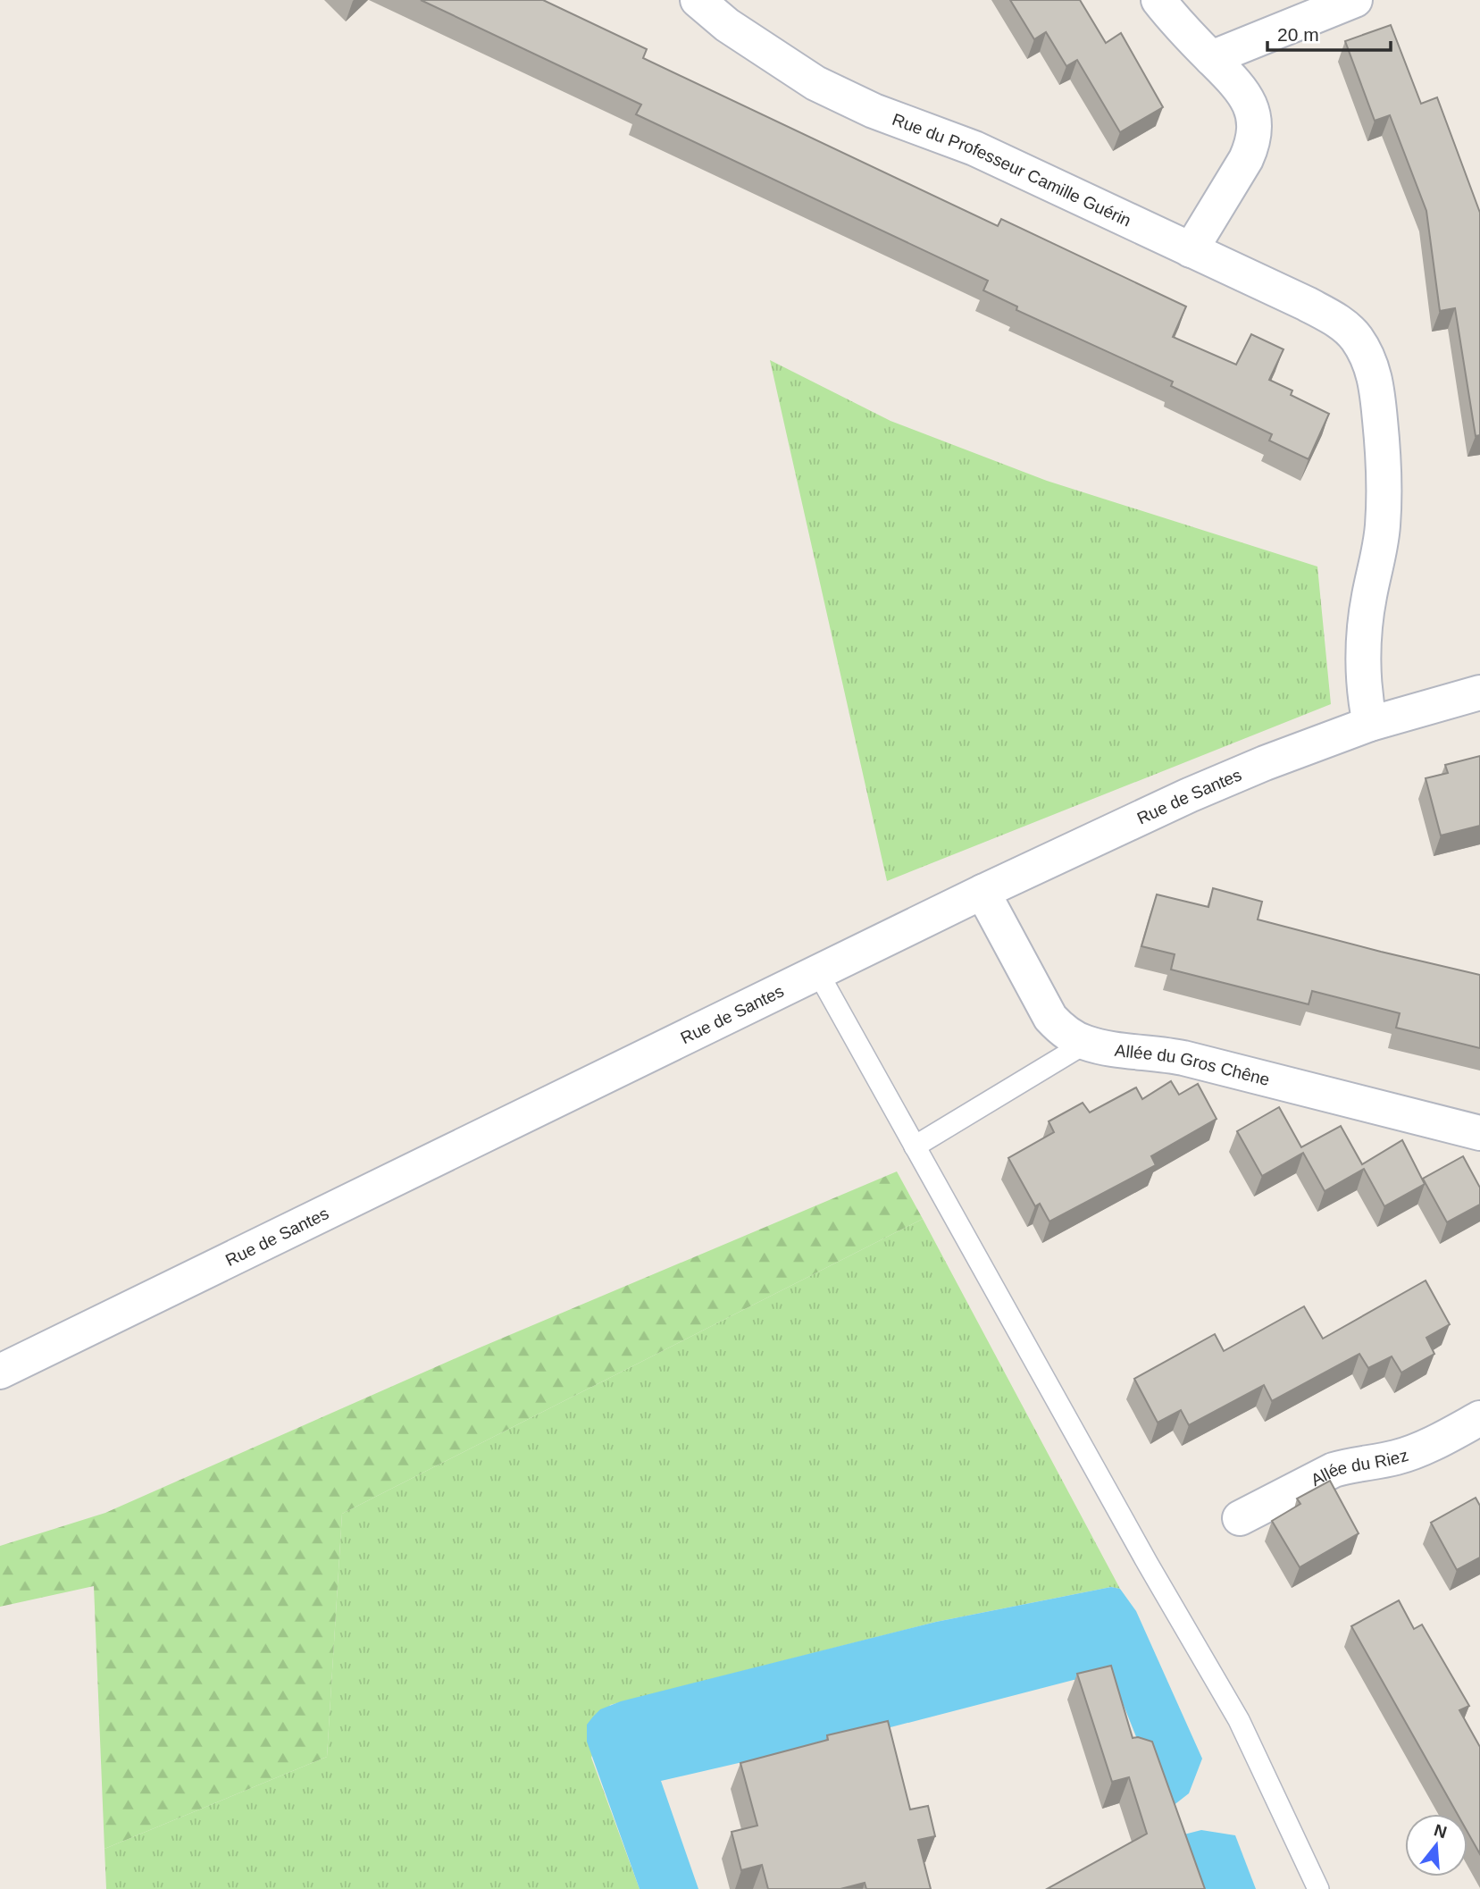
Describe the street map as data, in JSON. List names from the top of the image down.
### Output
{
  "streets": {
    "street": [
      "Rue du Professeur Camille Guérin",
      "Rue de Santes",
      "Allée du Gros Chêne",
      "Allée du Riez"
    ]
  },
  "crossings": [
    ["Rue du Professeur Camille Guérin", "Rue de Santes"],
    ["Rue de Santes", "Allée du Gros Chêne"]
  ],
  "scale_bar": "20 m",
  "north": "top"
}
